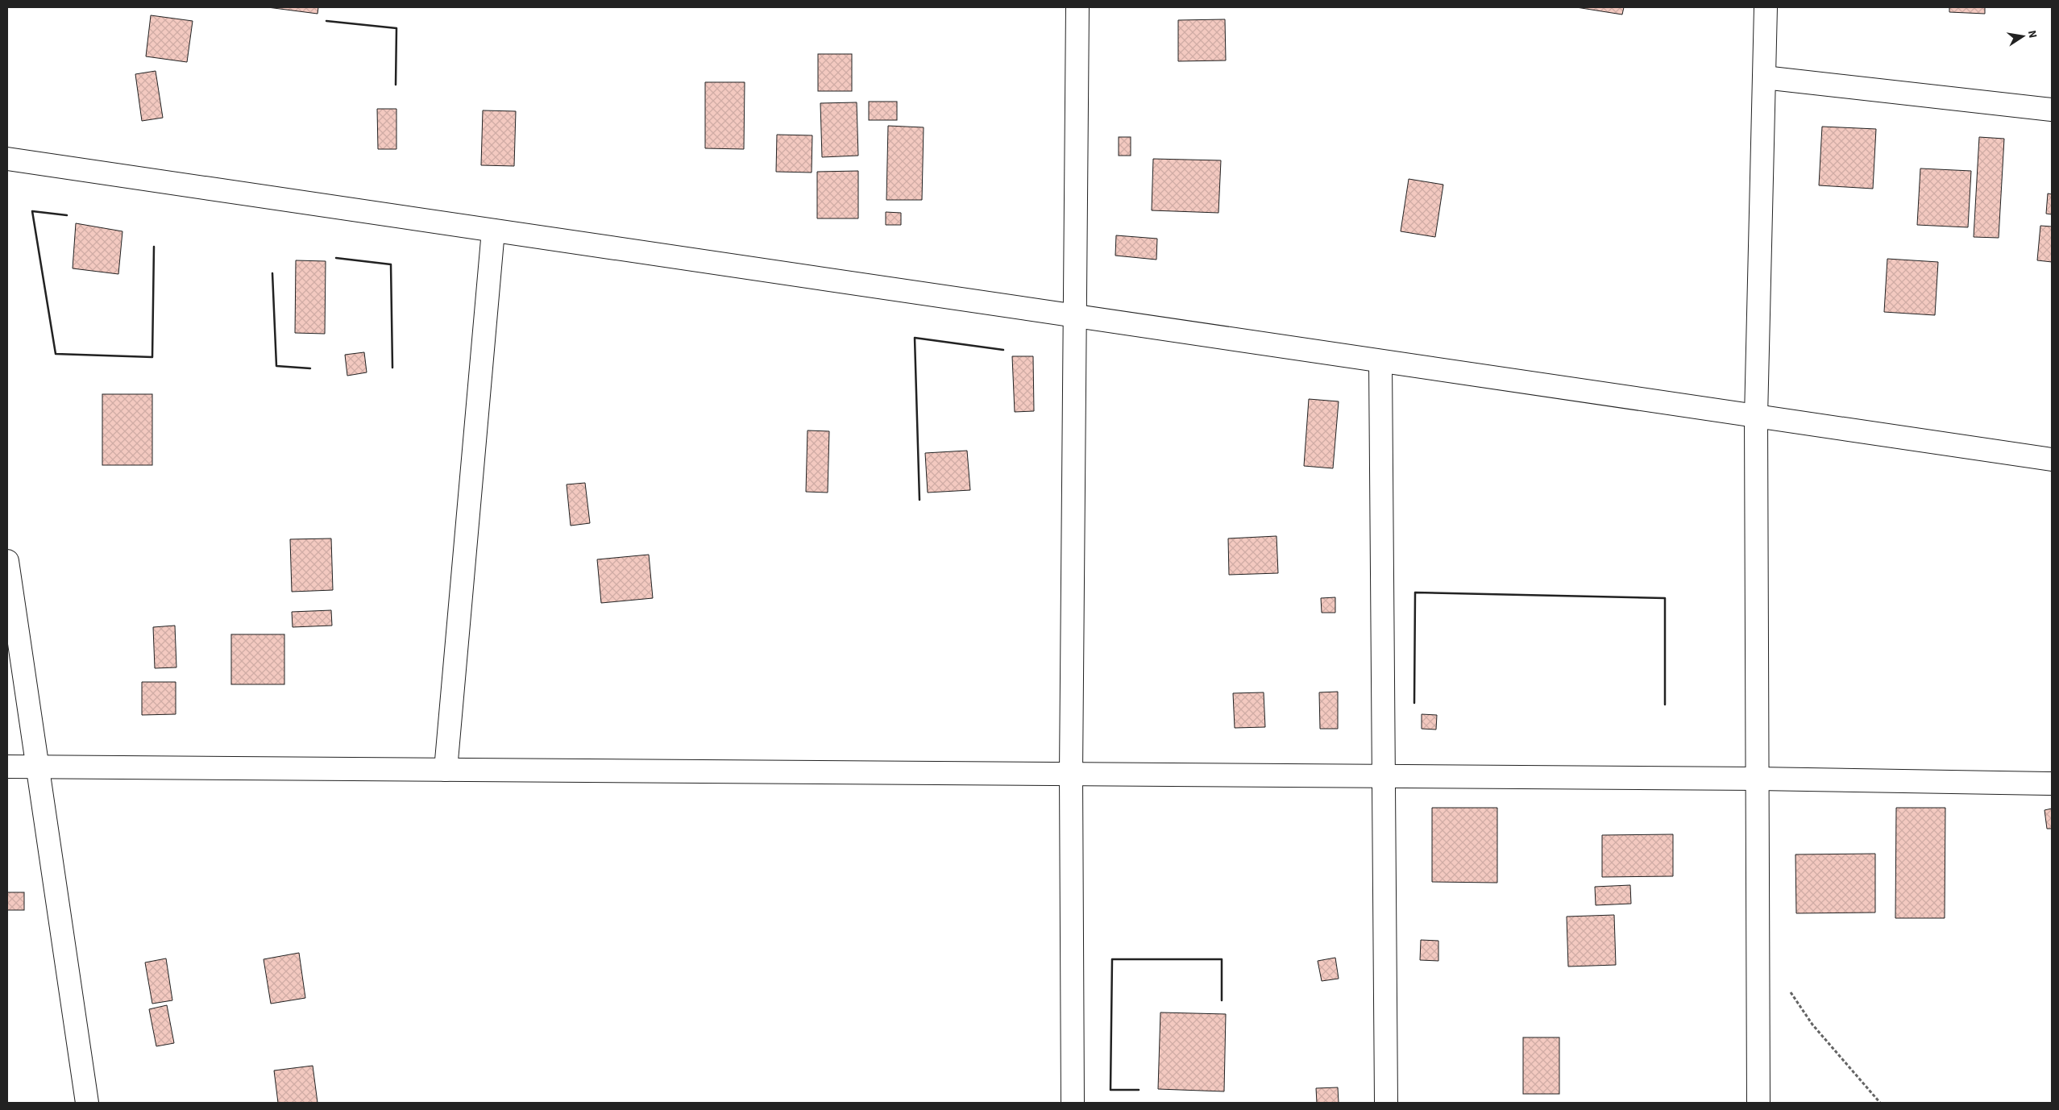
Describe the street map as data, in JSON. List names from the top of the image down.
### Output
{
  "north": "right"
}
